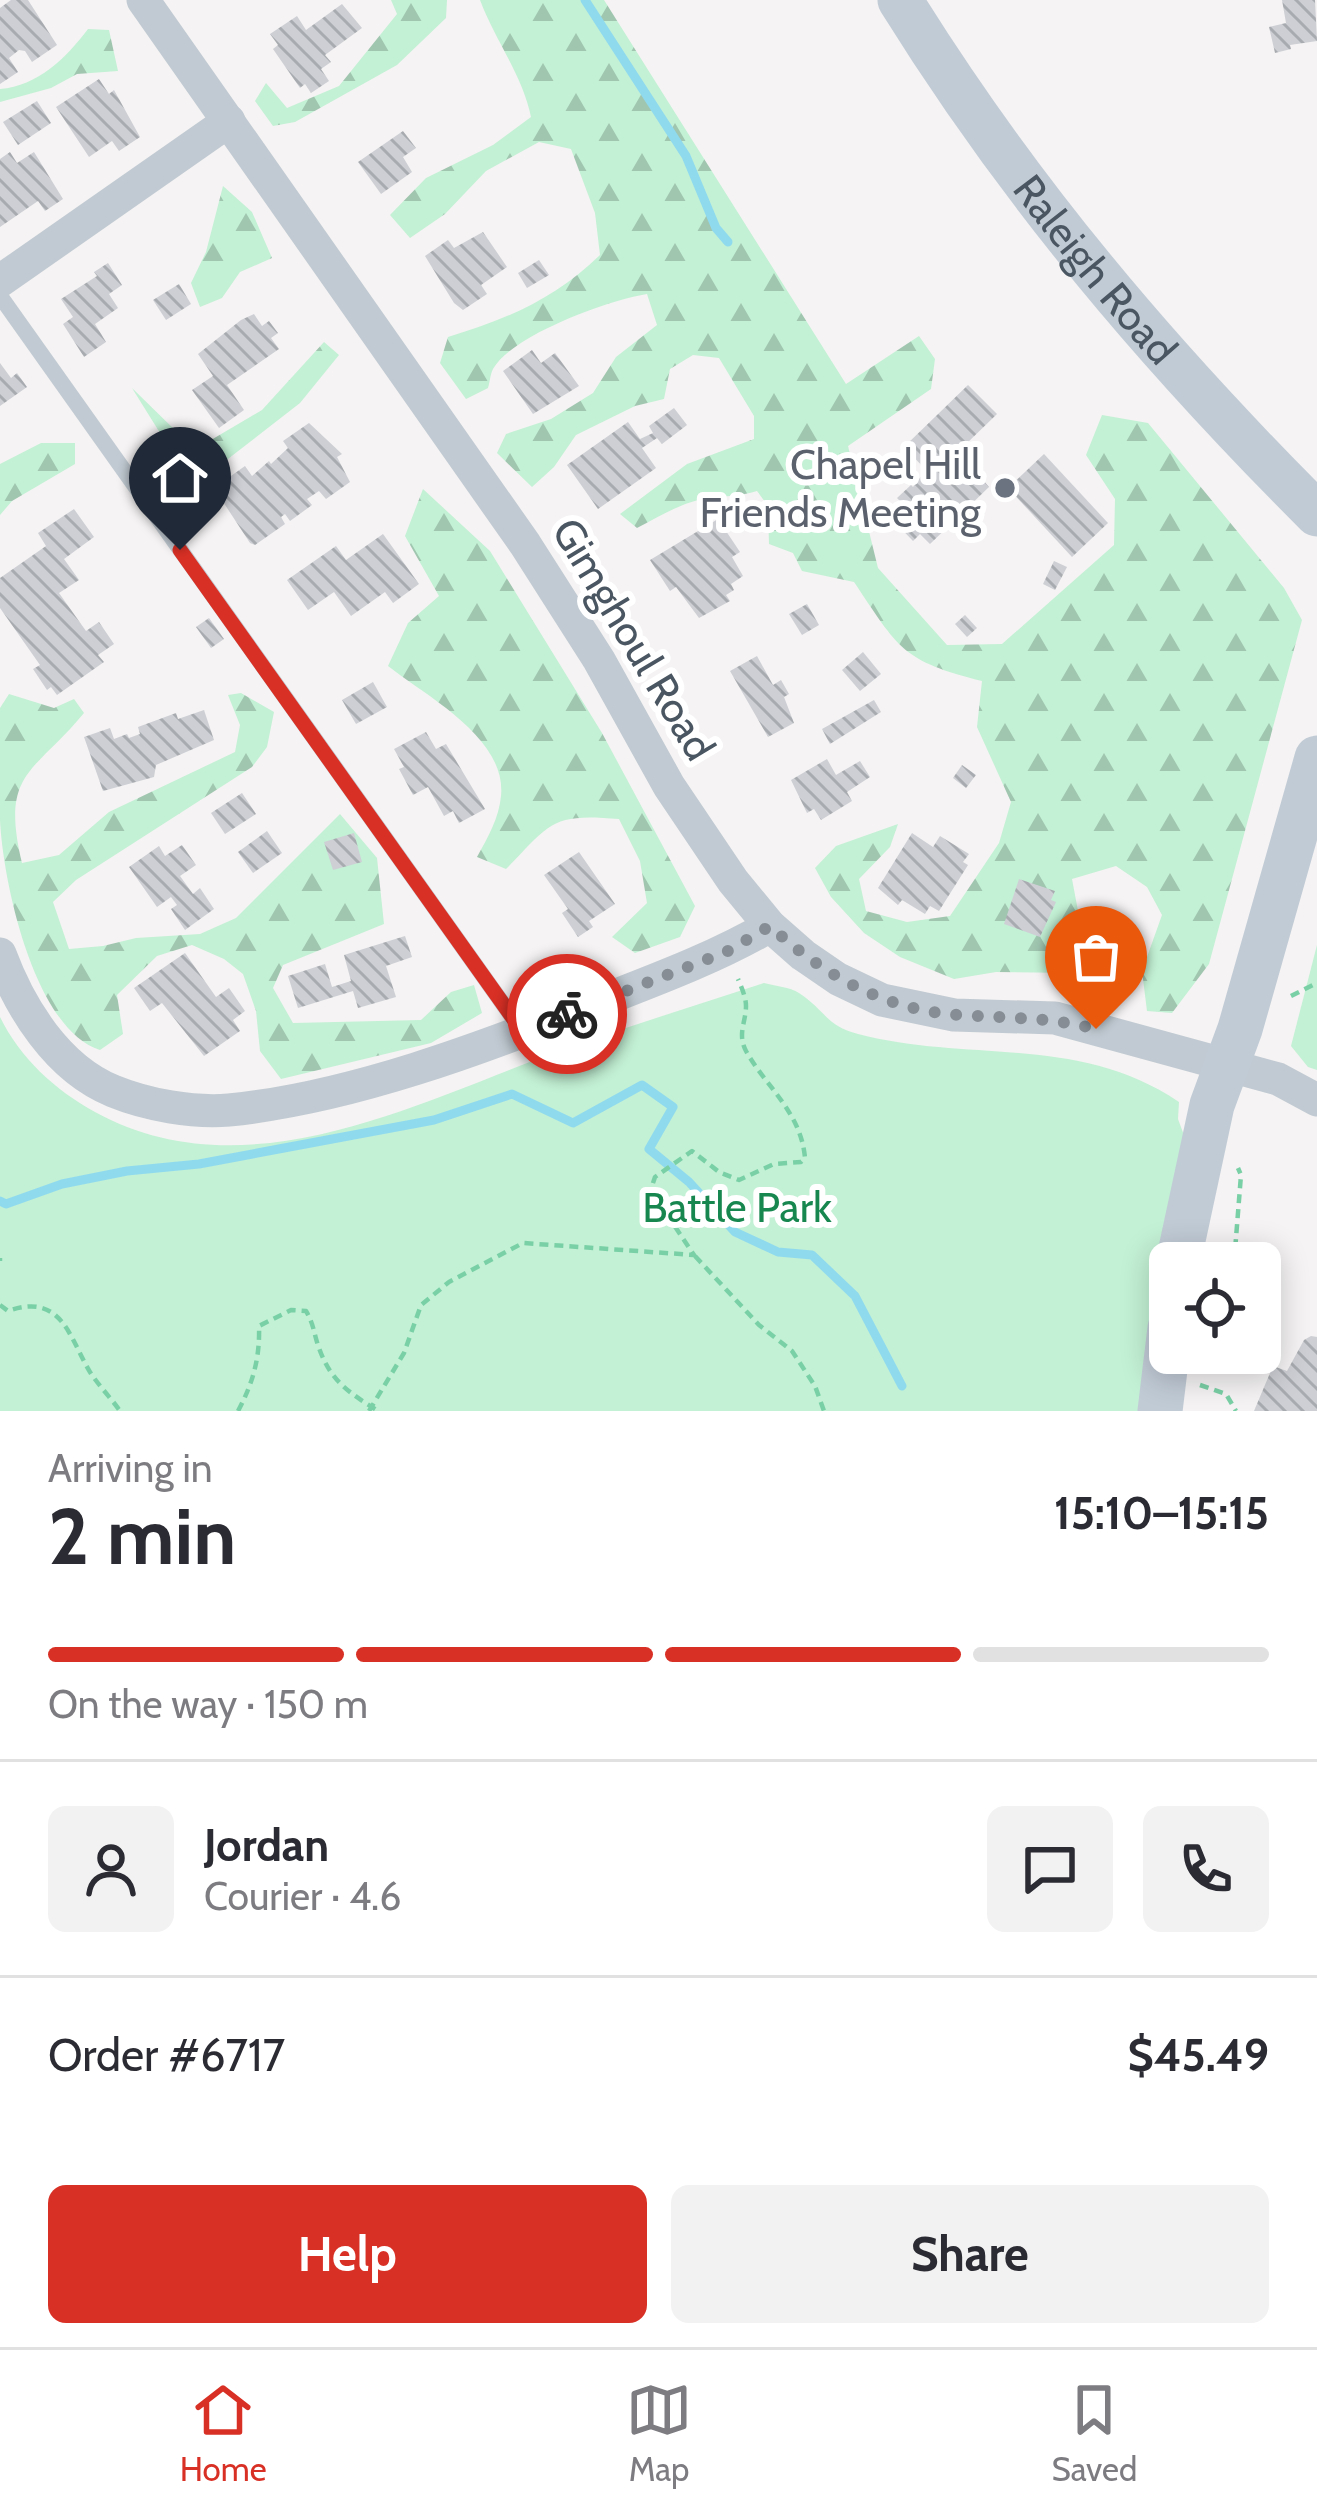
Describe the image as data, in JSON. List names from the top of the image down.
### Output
{
  "streets": {
    "main road": ["Raleigh Road"],
    "street": ["Gimghoul Road"]
  },
  "parks": ["Battle Park"],
  "places": ["Chapel Hill Friends Meeting"],
  "page": {
    "heading": ["2 min", "Arriving in", "15:10–15:15"],
    "panel": [
      "Jordan",
      "Courier · 4.6",
      "Order #6717",
      "$45.49"
    ],
    "bar": "On the way · 150 m",
    "buttons": ["Help", "Share"],
    "tabs": ["Home", "Map", "Saved"]
  }
}
